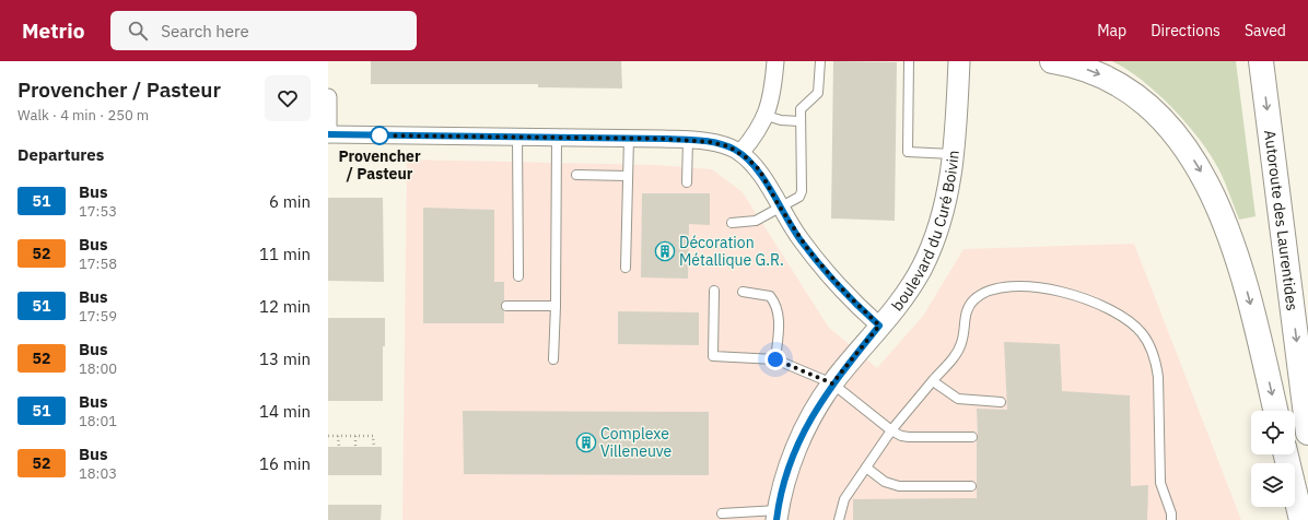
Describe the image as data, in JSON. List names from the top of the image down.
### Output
{
  "streets": {
    "highway": ["Autoroute des Laurentides"],
    "street": ["boulevard du Curé Boivin"]
  },
  "one_way": ["Autoroute des Laurentides"],
  "places": {
    "other": ["Provencher / Pasteur"],
    "building": ["Décoration Métallique G.R.", "Complexe Villeneuve"]
  },
  "lines": ["bus line 51"],
  "page": {
    "header": "Metrio",
    "search": "Search here",
    "nav": ["Map", "Directions", "Saved"],
    "heading": [
      ["Provencher / Pasteur", "Walk · 4 min · 250 m"],
      "Departures"
    ],
    "list": [
      {
        "mark": "51",
        "name": "Bus",
        "note": "17:53",
        "value": "6 min"
      },
      {
        "mark": "52",
        "name": "Bus",
        "note": "17:58",
        "value": "11 min"
      },
      {
        "mark": "51",
        "name": "Bus",
        "note": "17:59",
        "value": "12 min"
      },
      {
        "mark": "52",
        "name": "Bus",
        "note": "18:00",
        "value": "13 min"
      },
      {
        "mark": "51",
        "name": "Bus",
        "note": "18:01",
        "value": "14 min"
      },
      {
        "mark": "52",
        "name": "Bus",
        "note": "18:03",
        "value": "16 min"
      }
    ]
  }
}
